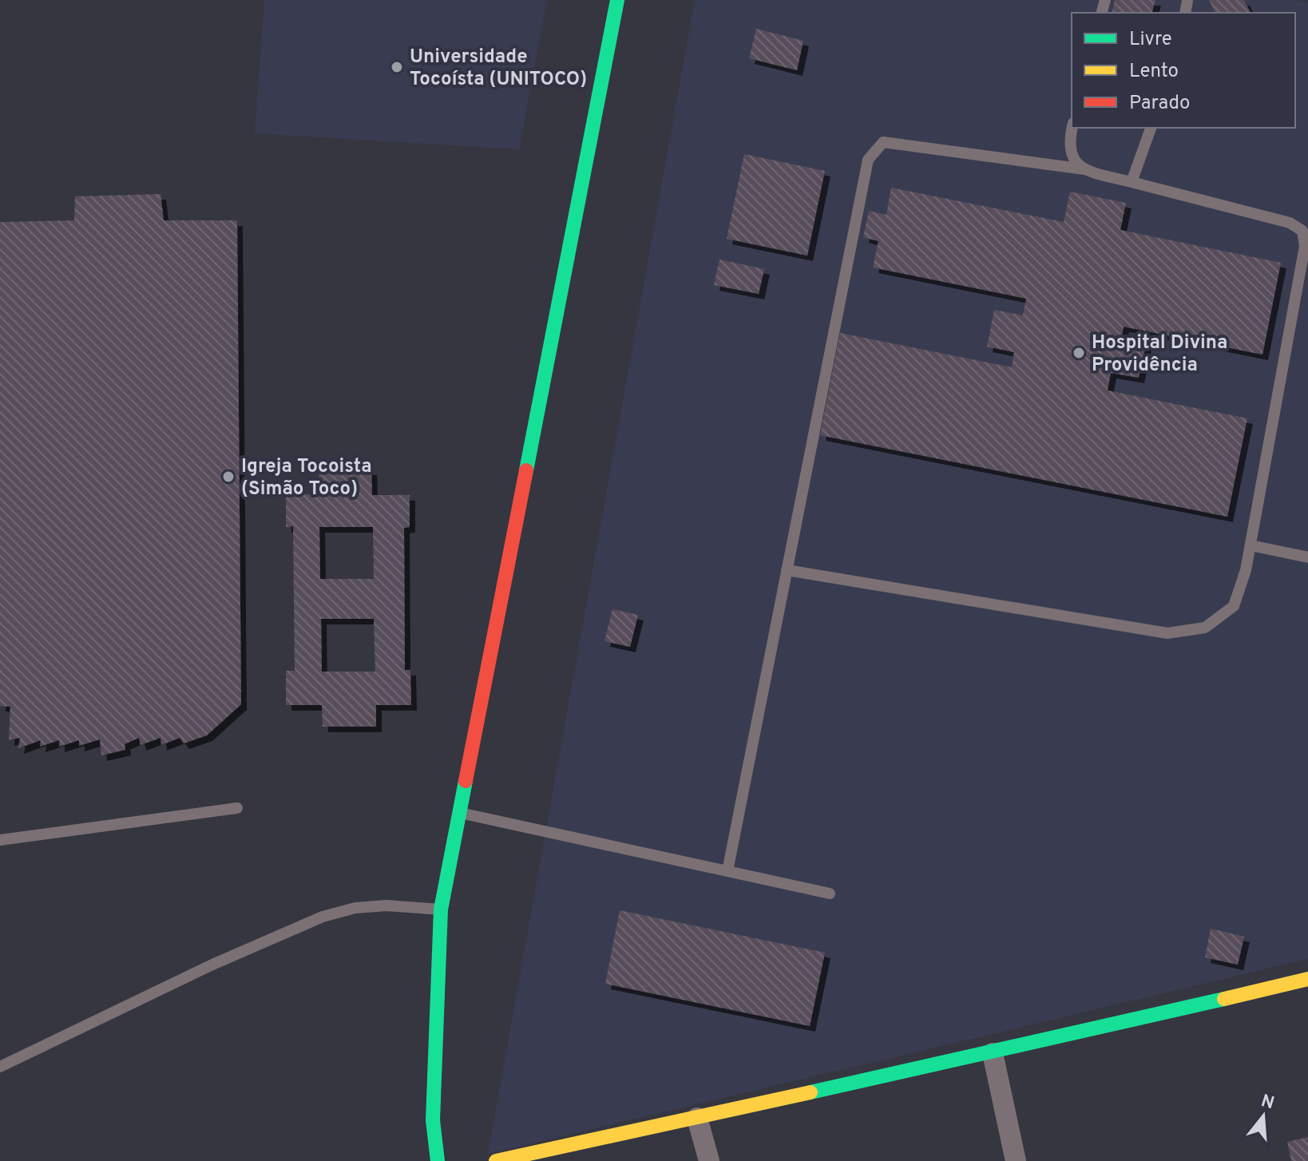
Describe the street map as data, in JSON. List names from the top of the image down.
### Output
{
  "places": ["Universidade Tocoísta (UNITOCO)", "Hospital Divina Providência", "Igreja Tocoista (Simão Toco)"],
  "legend": ["Livre", "Lento", "Parado"],
  "north": "top"
}
